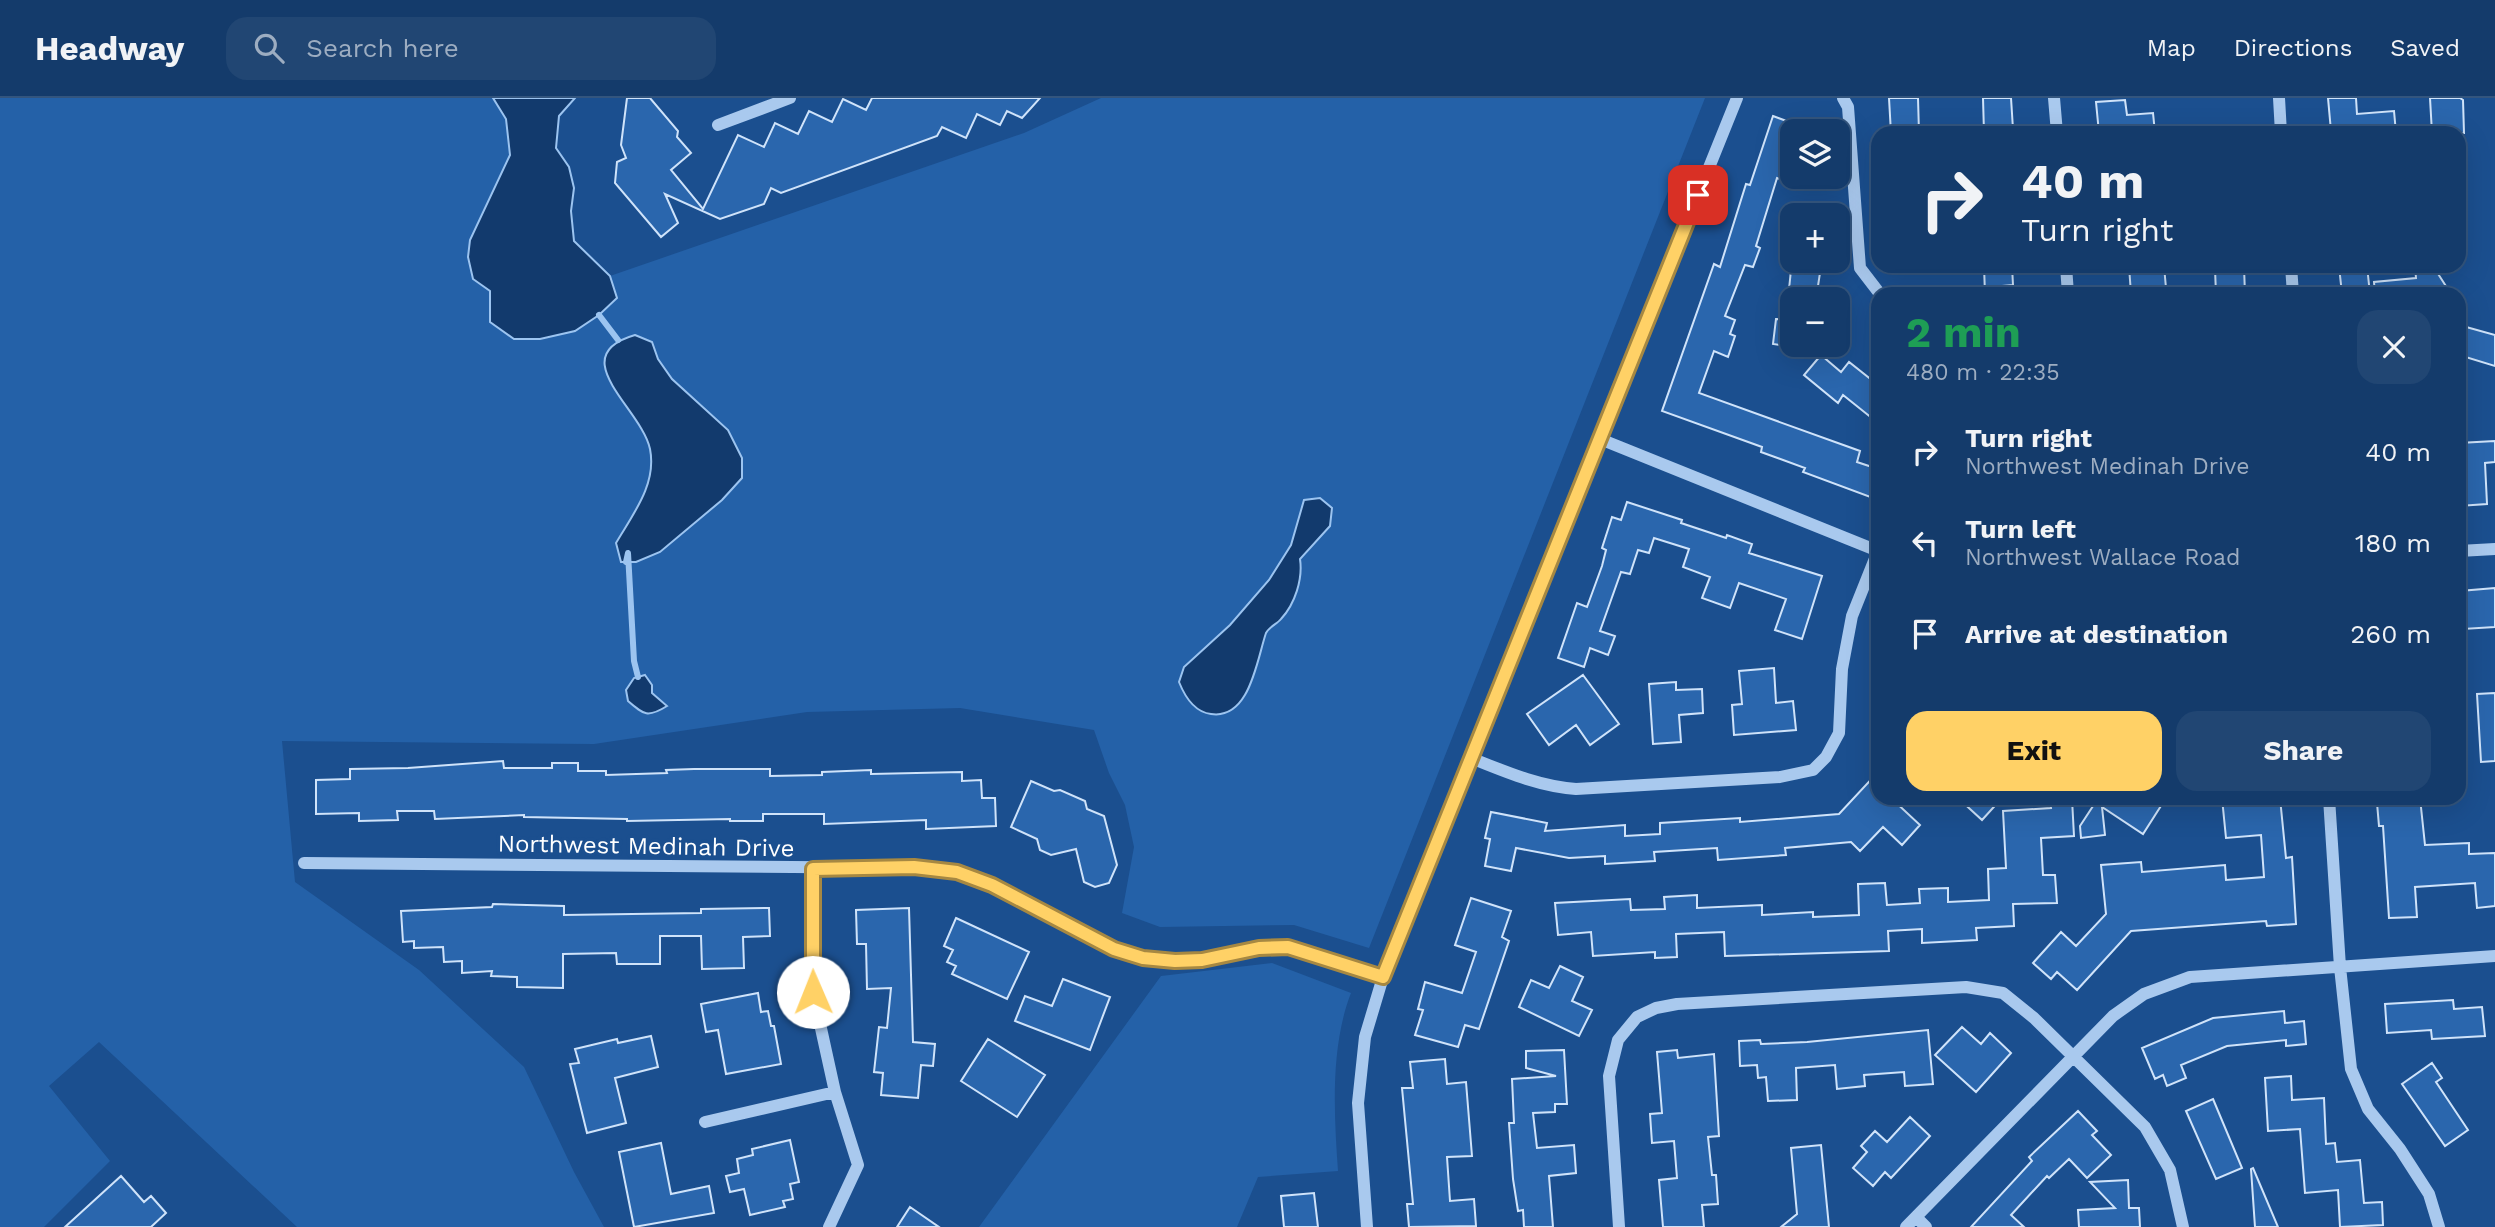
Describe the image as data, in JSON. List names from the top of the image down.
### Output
{
  "streets": {
    "street": ["Northwest Medinah Drive"]
  },
  "page": {
    "header": "Headway",
    "search": "Search here",
    "nav": ["Map", "Directions", "Saved"],
    "map_buttons": ["+", "−"],
    "turn": ["40 m", "Turn right"],
    "heading": ["2 min", "480 m · 22:35"],
    "list": [
      {
        "name": "Turn right",
        "note": "Northwest Medinah Drive",
        "value": "40 m"
      },
      {
        "name": "Turn left",
        "note": "Northwest Wallace Road",
        "value": "180 m"
      },
      {
        "name": "Arrive at destination",
        "value": "260 m"
      }
    ],
    "buttons": ["Exit", "Share"]
  }
}
